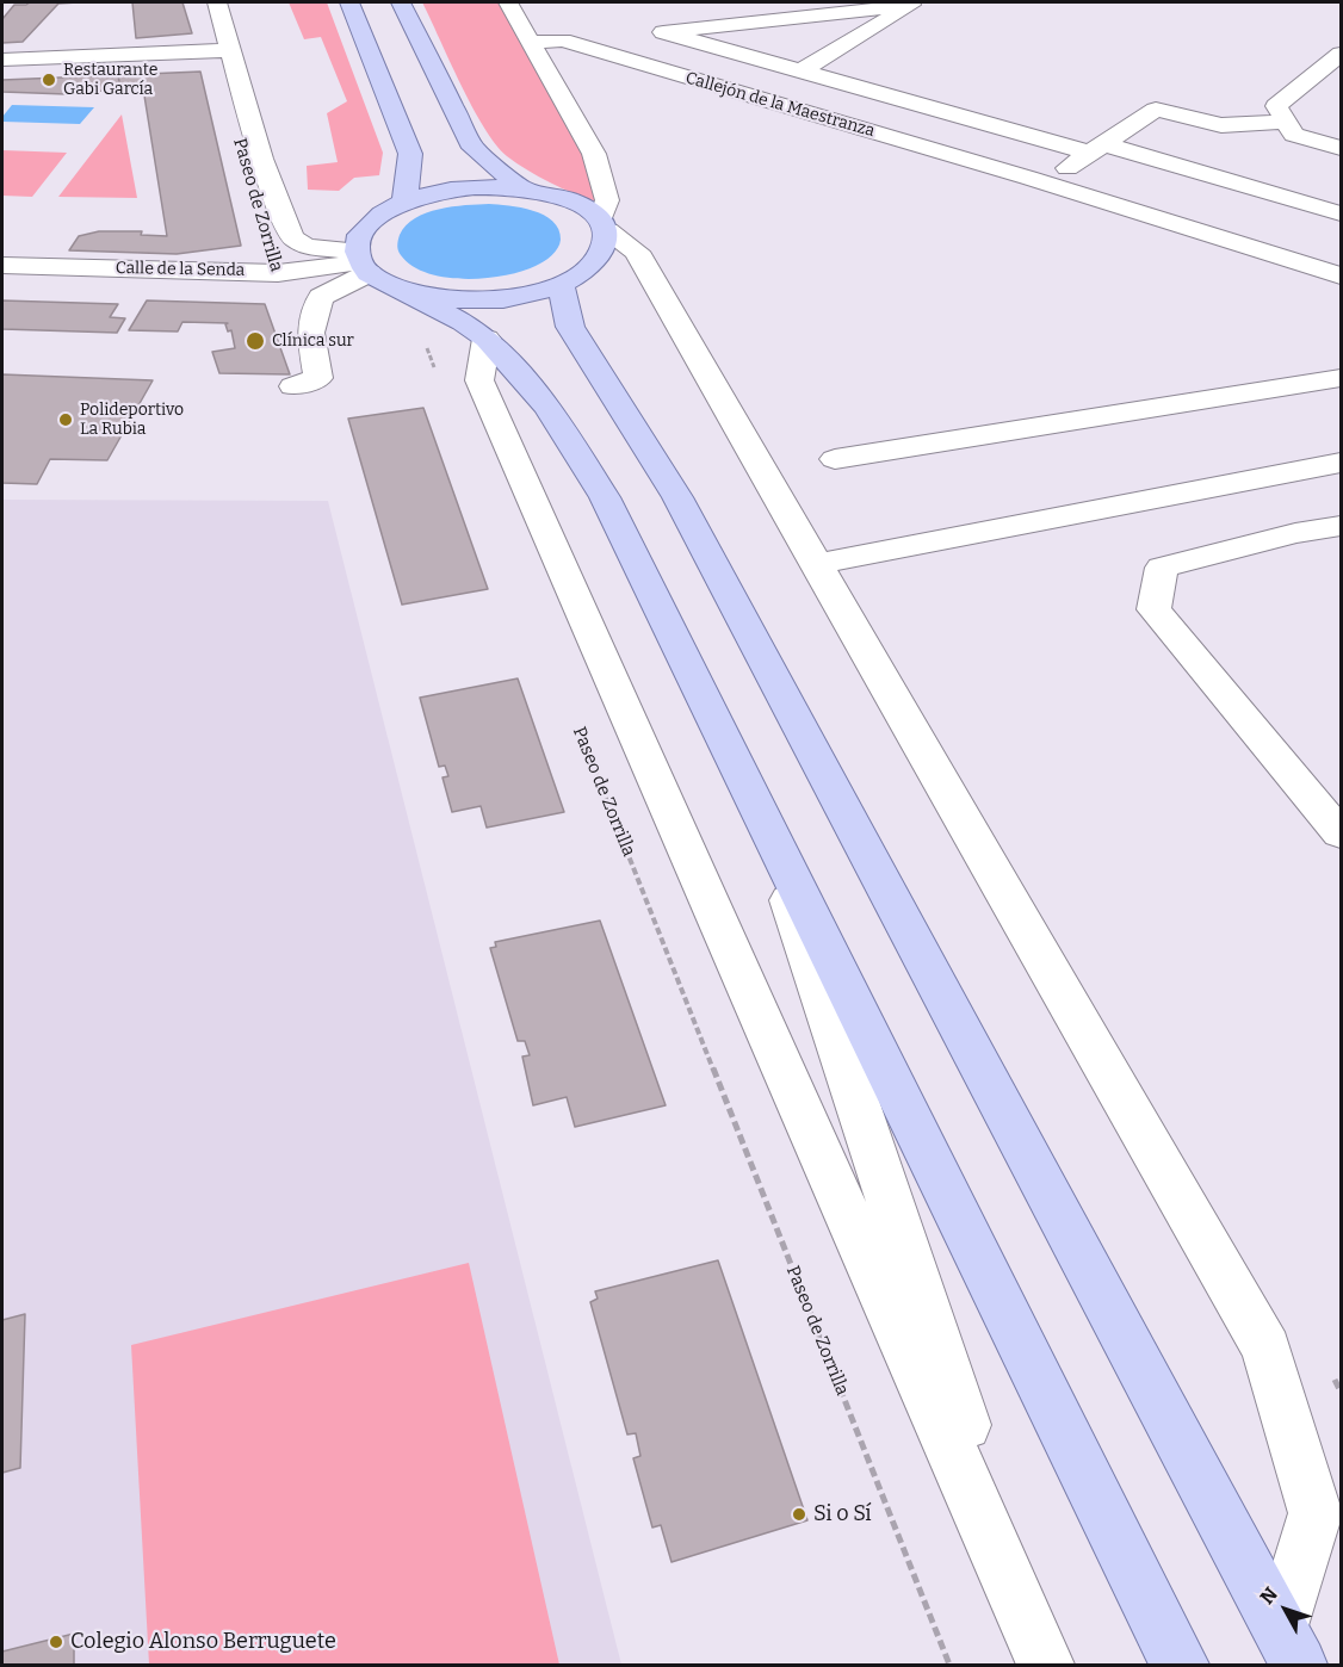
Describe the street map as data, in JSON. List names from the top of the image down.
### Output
{
  "streets": {
    "street": ["Callejón de la Maestranza", "Calle de la Senda"],
    "path": ["Paseo de Zorrilla"]
  },
  "places": [
    "Restaurante Gabi García",
    "Clínica sur",
    "Polideportivo La Rubia",
    "Si o Sí",
    "Colegio Alonso Berruguete"
  ],
  "north": "top left"
}
